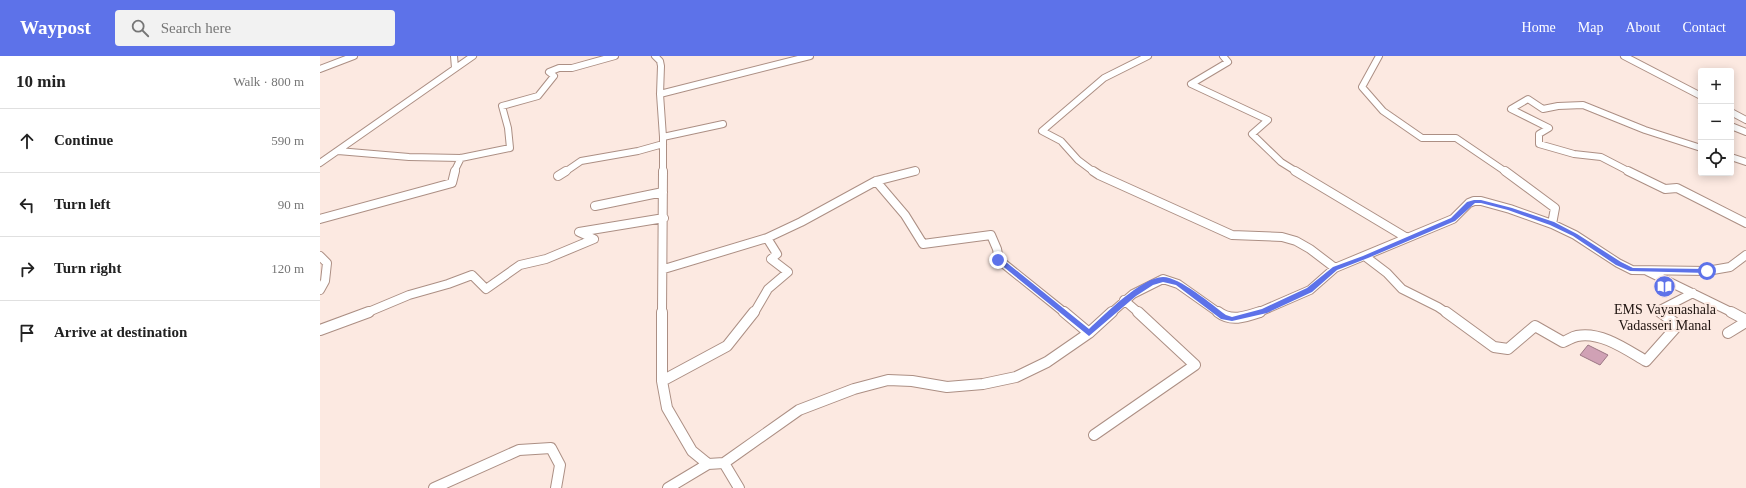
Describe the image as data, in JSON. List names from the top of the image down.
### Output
{
  "places": {
    "library": ["EMS Vayanashala Vadasseri Manal"]
  },
  "page": {
    "header": "Waypost",
    "search": "Search here",
    "nav": [
      "Home",
      "Map",
      "About",
      "Contact"
    ],
    "heading": ["10 min", "Walk · 800 m"],
    "map_buttons": ["+", "−"],
    "list": [
      ["Continue", "590 m"],
      ["Turn left", "90 m"],
      ["Turn right", "120 m"],
      "Arrive at destination"
    ]
  }
}
